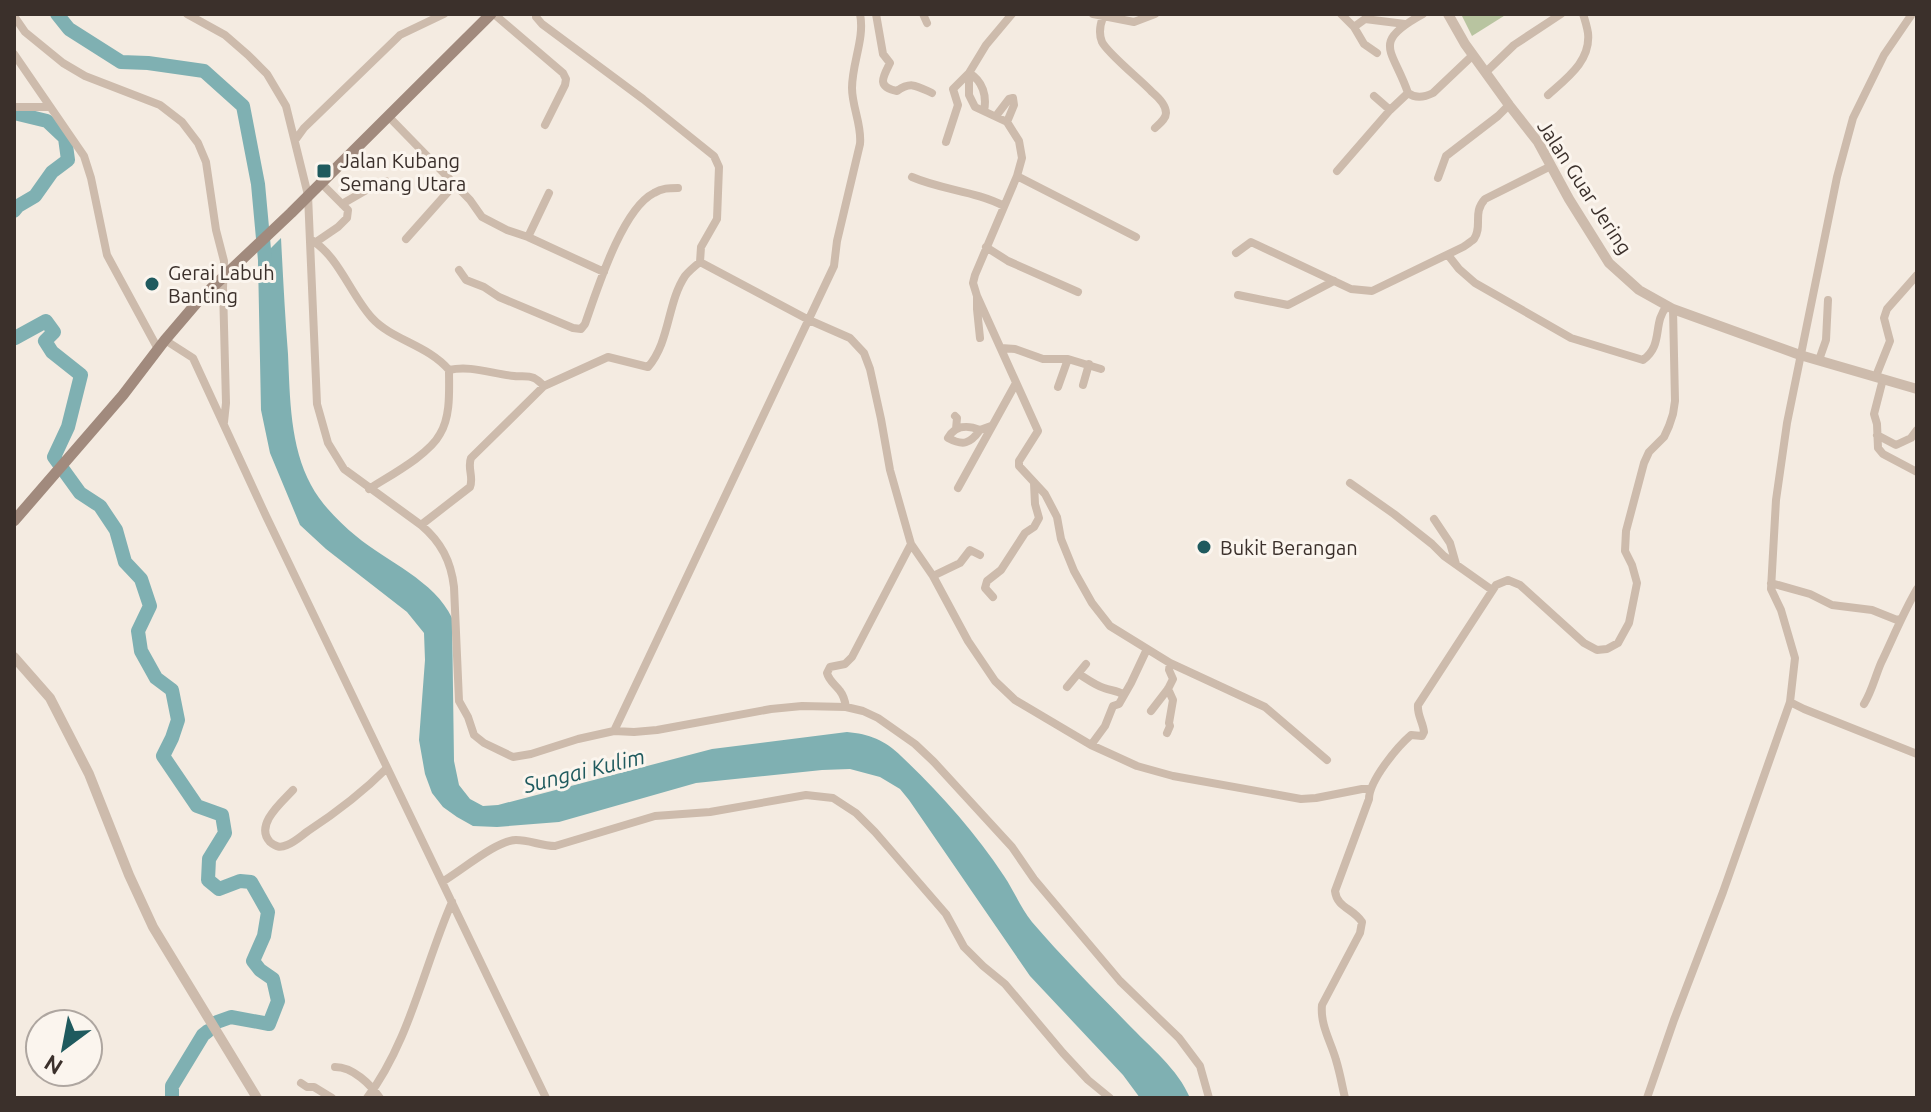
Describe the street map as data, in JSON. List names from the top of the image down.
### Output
{
  "streets": {
    "street": ["Jalan Guar Jering"]
  },
  "water": ["Sungai Kulim"],
  "places": {
    "transit": ["Jalan Kubang Semang Utara"],
    "other": ["Gerai Labuh Banting", "Bukit Berangan"]
  },
  "north": "bottom left"
}
